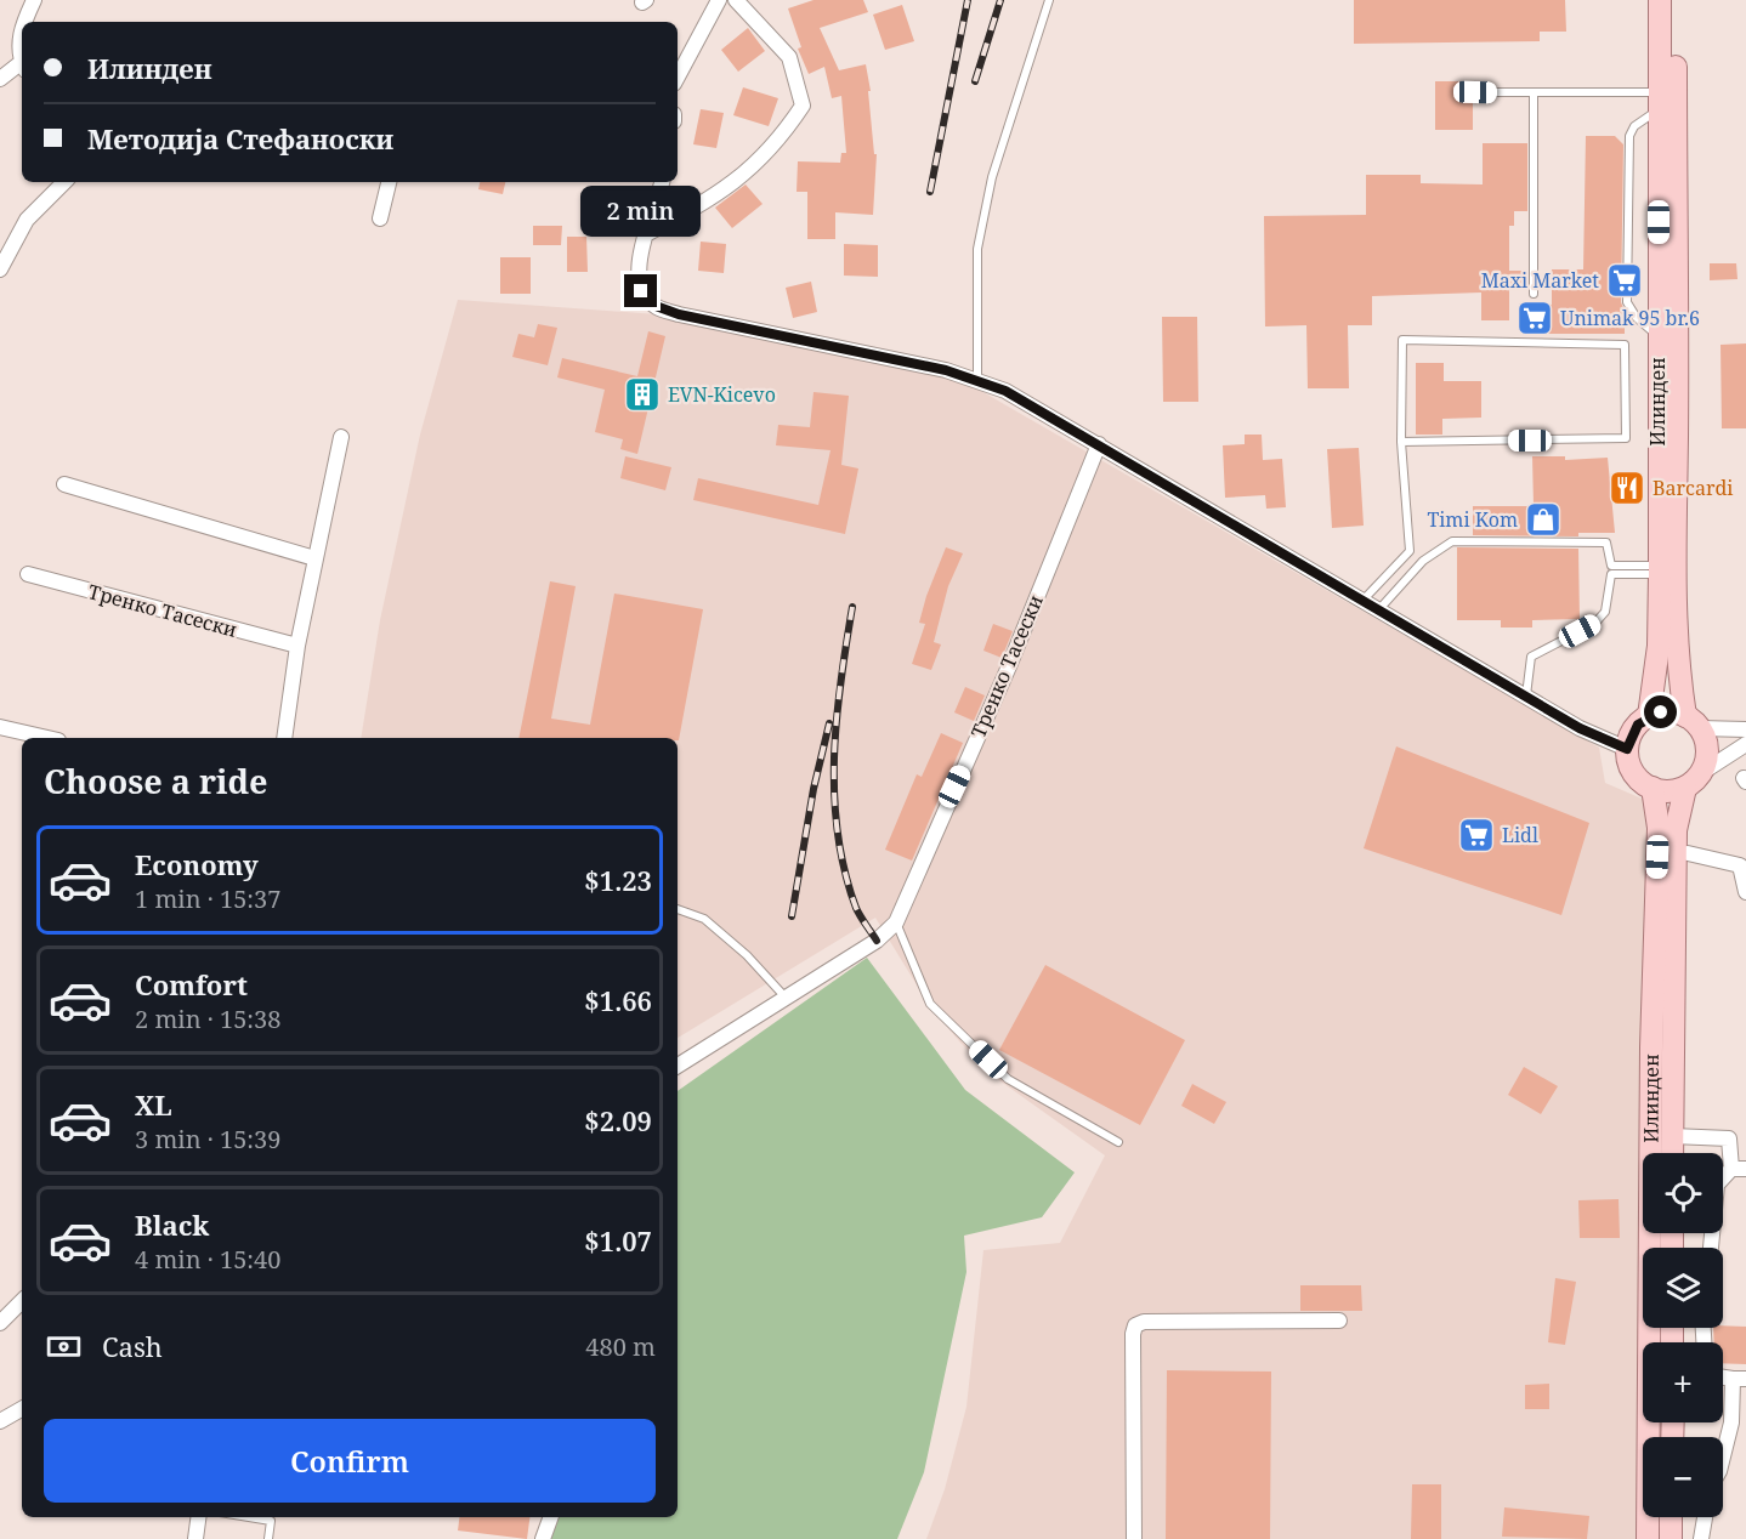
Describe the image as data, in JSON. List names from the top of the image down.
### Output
{
  "streets": {
    "main road": ["Илинден"],
    "street": ["Тренко Тасески"]
  },
  "places": {
    "supermarket": ["Maxi Market", "Unimak 95 br.6", "Lidl"],
    "building": ["EVN-Kicevo"],
    "restaurant": ["Barcardi"],
    "shop": ["Timi Kom"]
  },
  "page": {
    "banner": ["Илинден", "Методија Стефаноски"],
    "bubble": "2 min",
    "heading": "Choose a ride",
    "list": [
      {
        "name": "Economy",
        "note": "1 min · 15:37",
        "value": "$1.23"
      },
      {
        "name": "Comfort",
        "note": "2 min · 15:38",
        "value": "$1.66"
      },
      {
        "name": "XL",
        "note": "3 min · 15:39",
        "value": "$2.09"
      },
      {
        "name": "Black",
        "note": "4 min · 15:40",
        "value": "$1.07"
      }
    ],
    "map_buttons": ["+", "−"],
    "pay": ["Cash", "480 m"],
    "buttons": "Confirm"
  }
}
